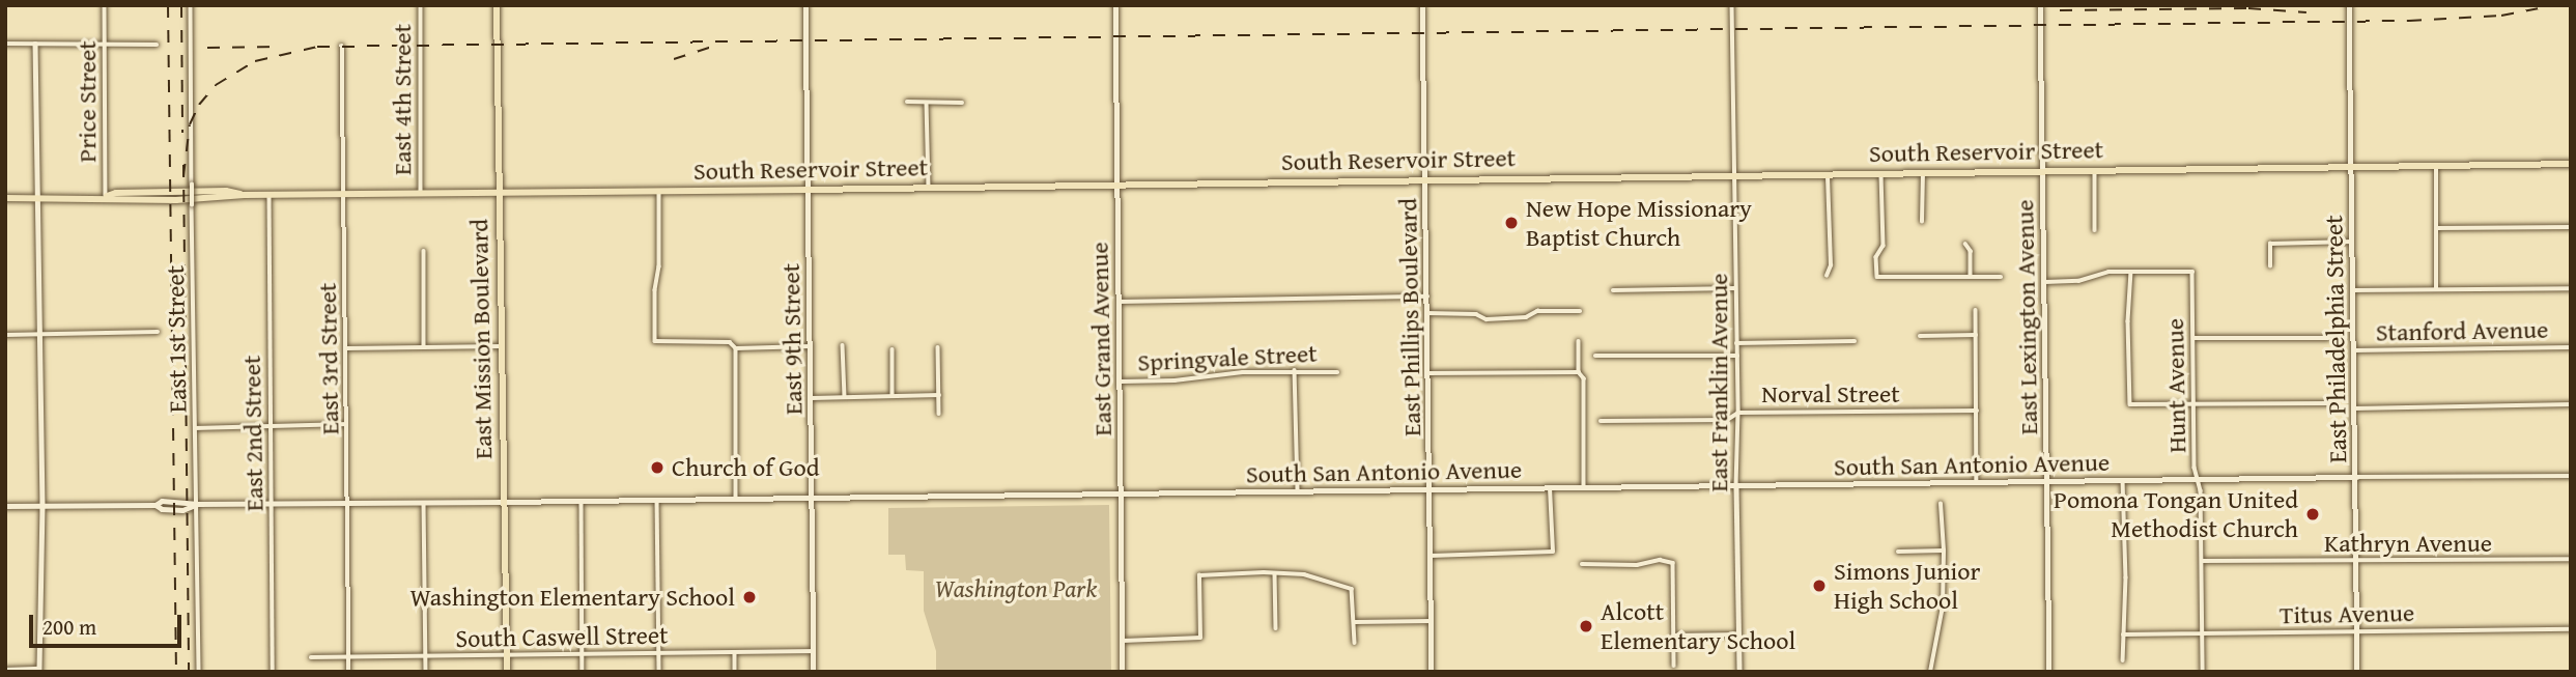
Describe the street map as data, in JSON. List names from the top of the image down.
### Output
{
  "streets": {
    "main road": ["South Reservoir Street", "East Mission Boulevard", "South San Antonio Avenue"],
    "street": [
      "East 4th Street",
      "Price Street",
      "East Phillips Boulevard",
      "East Lexington Avenue",
      "Stanford Avenue",
      "East 1st Street",
      "East 9th Street",
      "East Grand Avenue",
      "East Philadelphia Street",
      "Springvale Street",
      "East 3rd Street",
      "East Franklin Avenue",
      "Hunt Avenue",
      "Norval Street",
      "East 2nd Street",
      "Kathryn Avenue",
      "Titus Avenue",
      "South Caswell Street"
    ]
  },
  "crossings": [
    ["East 4th Street", "South Reservoir Street"],
    ["Price Street", "South Reservoir Street"],
    ["South Reservoir Street", "East Phillips Boulevard"],
    ["South Reservoir Street", "East Lexington Avenue"],
    ["South Reservoir Street", "East Mission Boulevard"],
    ["South Reservoir Street", "East 9th Street"],
    ["South Reservoir Street", "East Grand Avenue"],
    ["South Reservoir Street", "East Philadelphia Street"],
    ["South Reservoir Street", "East 3rd Street"],
    ["South Reservoir Street", "East Franklin Avenue"],
    ["South Reservoir Street", "East 2nd Street"],
    ["East Phillips Boulevard", "South San Antonio Avenue"],
    ["East Lexington Avenue", "South San Antonio Avenue"],
    ["Stanford Avenue", "East Philadelphia Street"],
    ["East 1st Street", "South San Antonio Avenue"],
    ["East Mission Boulevard", "South San Antonio Avenue"],
    ["East Mission Boulevard", "South Caswell Street"],
    ["East 9th Street", "South San Antonio Avenue"],
    ["East 9th Street", "South Caswell Street"],
    ["East Grand Avenue", "Springvale Street"],
    ["East Grand Avenue", "South San Antonio Avenue"],
    ["East Philadelphia Street", "South San Antonio Avenue"],
    ["East Philadelphia Street", "Kathryn Avenue"],
    ["East Philadelphia Street", "Titus Avenue"],
    ["East 3rd Street", "South San Antonio Avenue"],
    ["East 3rd Street", "South Caswell Street"],
    ["East Franklin Avenue", "Norval Street"],
    ["East Franklin Avenue", "South San Antonio Avenue"],
    ["Hunt Avenue", "South San Antonio Avenue"],
    ["Hunt Avenue", "Kathryn Avenue"],
    ["Hunt Avenue", "Titus Avenue"],
    ["East 2nd Street", "South San Antonio Avenue"]
  ],
  "parks": ["Washington Park"],
  "places": [
    "New Hope Missionary Baptist Church",
    "Church of God",
    "Pomona Tongan United Methodist Church",
    "Simons Junior High School",
    "Washington Elementary School",
    "Alcott Elementary School"
  ],
  "scale_bar": "200 m"
}
